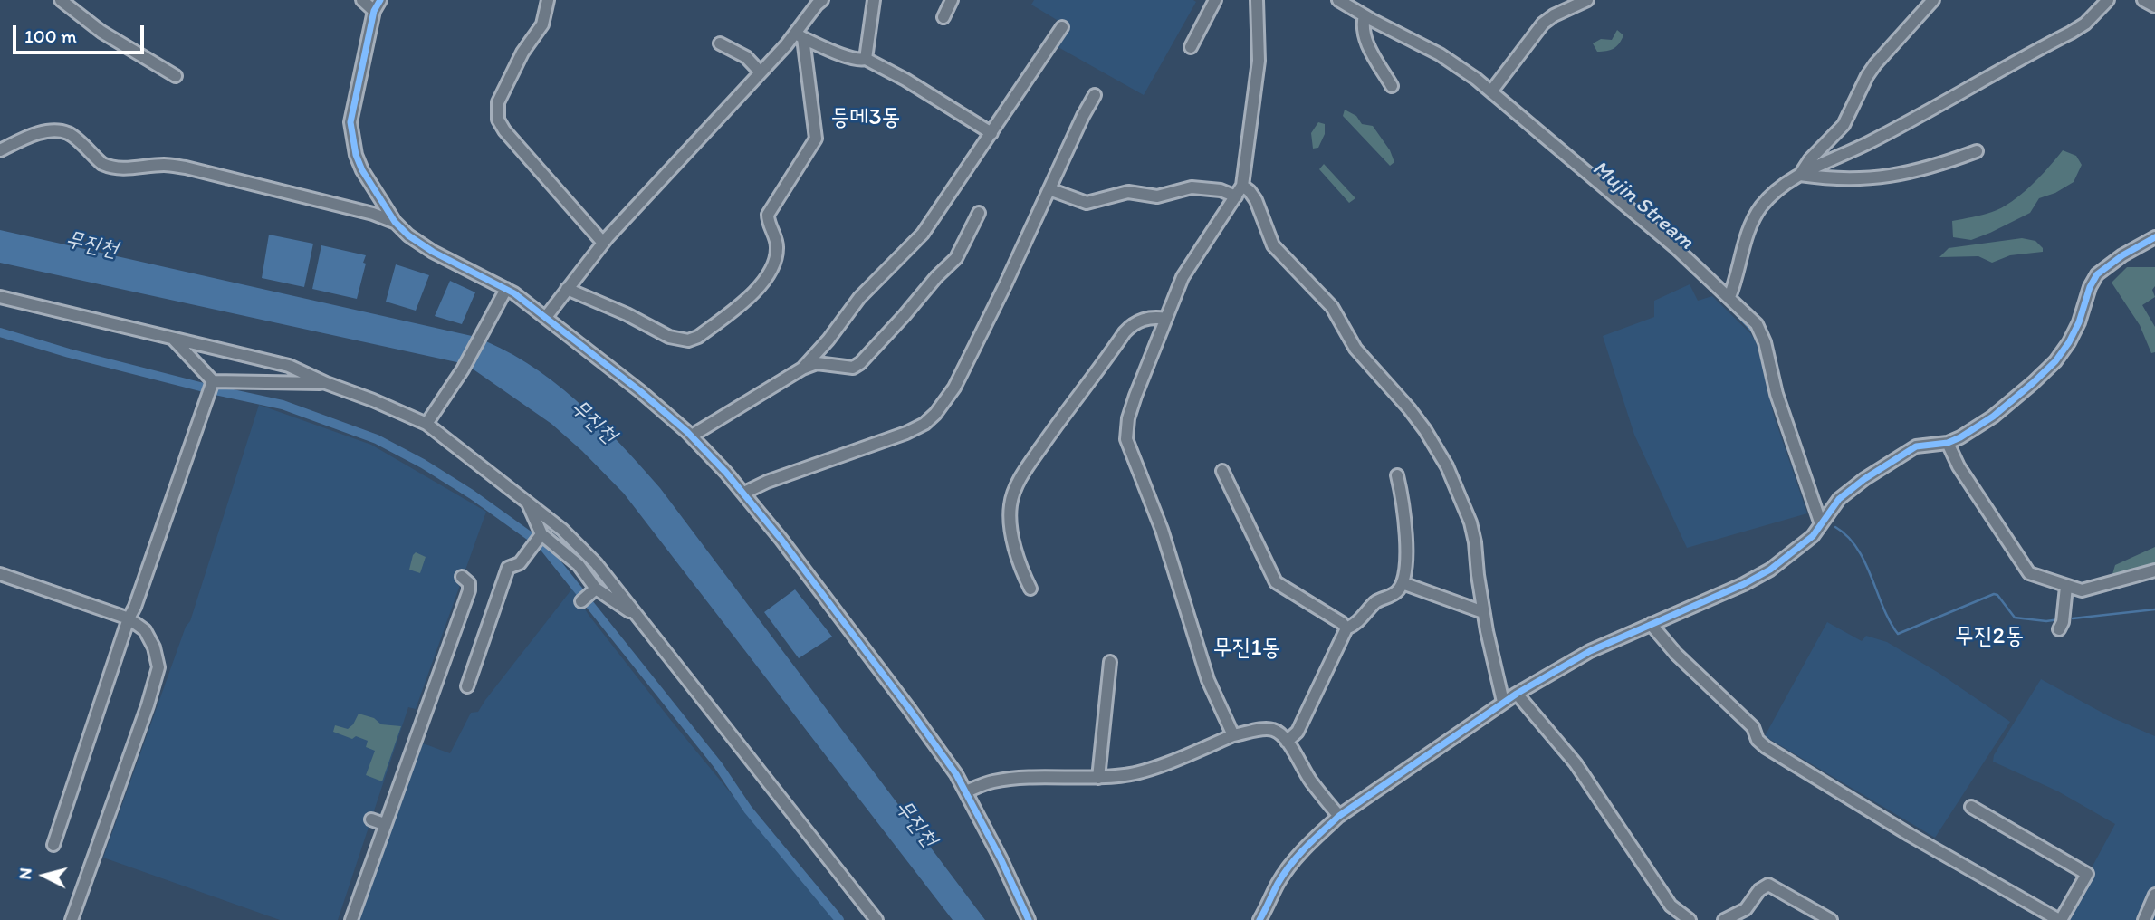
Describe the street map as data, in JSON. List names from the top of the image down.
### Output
{
  "districts": ["등메3동", "무진2동", "무진1동"],
  "water": ["Mujin Stream", "무진천"],
  "scale_bar": "100 m",
  "north": "left"
}
